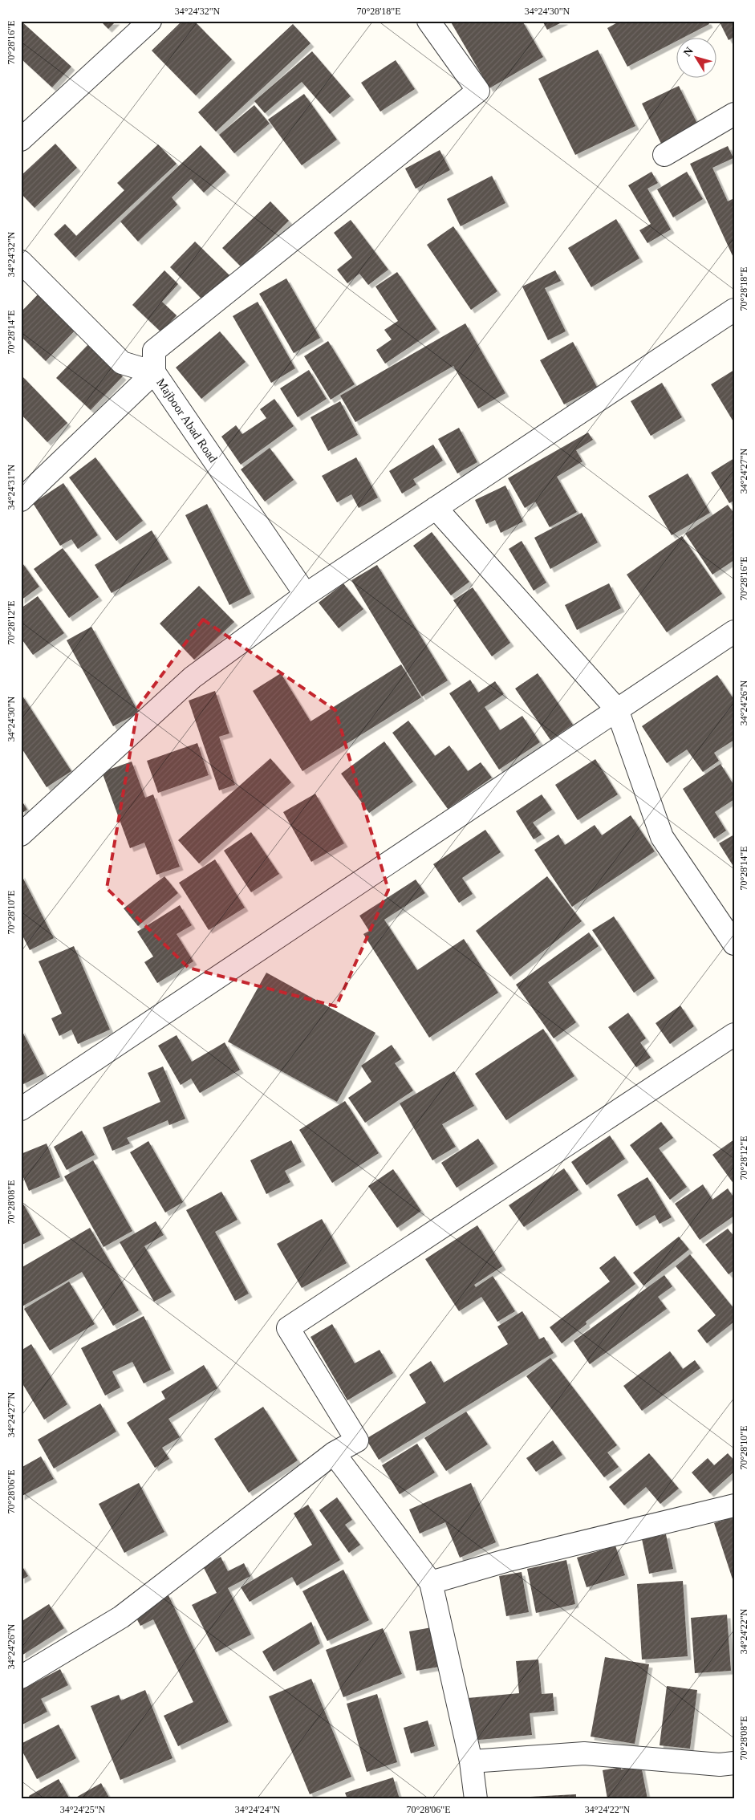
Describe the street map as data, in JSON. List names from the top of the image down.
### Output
{
  "streets": {
    "street": ["Majboor Abad Road"]
  },
  "north": "top left",
  "coordinates": [
    "34°24'32\"N",
    "70°28'18\"E",
    "34°24'30\"N",
    "70°28'16\"E",
    "70°28'14\"E",
    "34°24'27\"N",
    "34°24'31\"N",
    "70°28'12\"E",
    "34°24'26\"N",
    "70°28'10\"E",
    "70°28'08\"E",
    "70°28'06\"E",
    "34°24'22\"N",
    "34°24'25\"N",
    "34°24'24\"N"
  ]
}
